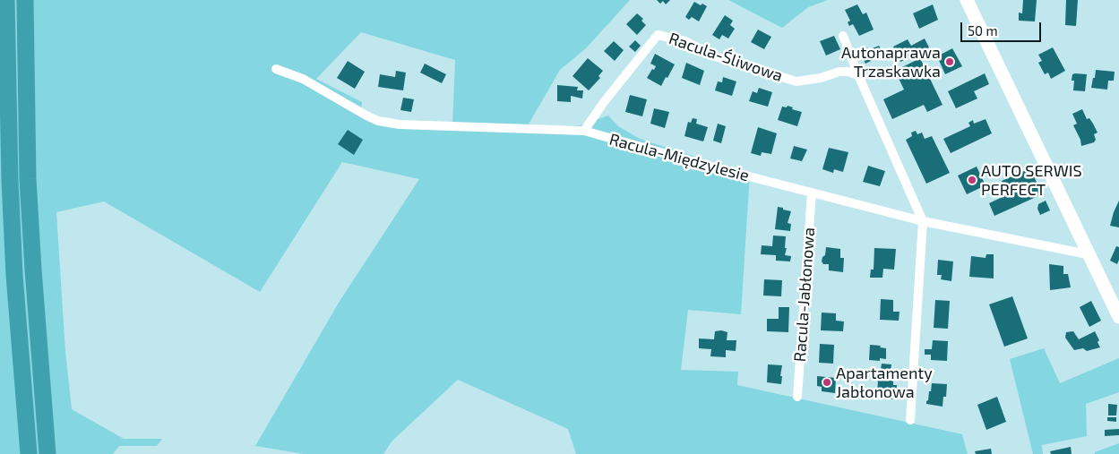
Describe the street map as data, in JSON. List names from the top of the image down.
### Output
{
  "streets": {
    "street": ["Racula-Śliwowa", "Racula-Międzylesie", "Racula-Jabłonowa"]
  },
  "crossings": [
    ["Racula-Śliwowa", "Racula-Międzylesie"],
    ["Racula-Międzylesie", "Racula-Jabłonowa"]
  ],
  "places": ["Autonaprawa Trzaskawka", "AUTO SERWIS PERFECT", "Apartamenty Jabłonowa"],
  "scale_bar": "50 m"
}
